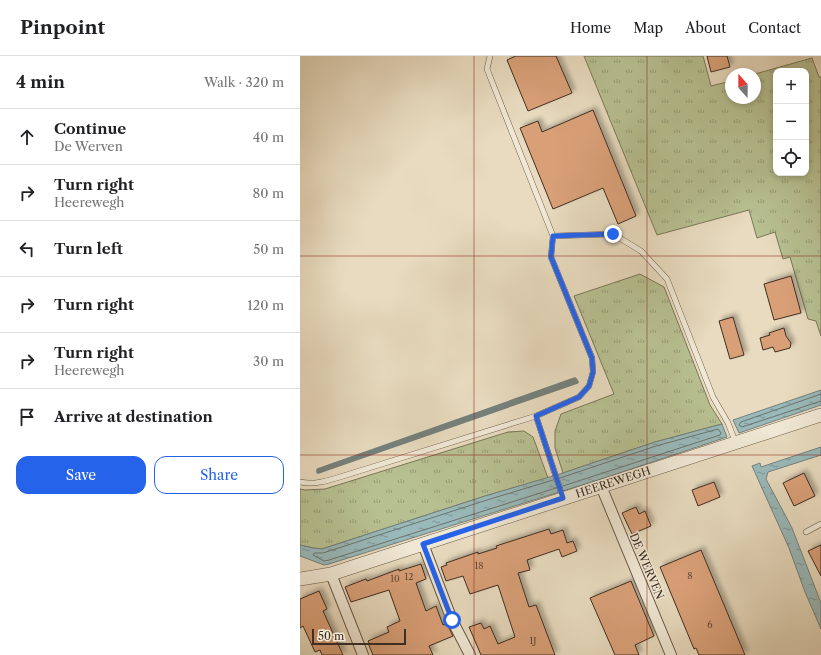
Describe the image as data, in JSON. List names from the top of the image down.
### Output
{
  "streets": {
    "street": ["HEEREWEGH", "DE WERVEN"]
  },
  "crossings": [
    ["HEEREWEGH", "DE WERVEN"]
  ],
  "house_numbers": [
    "18",
    "8",
    "12",
    "10",
    "6",
    "1J"
  ],
  "scale_bar": "50 m",
  "north": "top",
  "page": {
    "header": "Pinpoint",
    "nav": [
      "Home",
      "Map",
      "About",
      "Contact"
    ],
    "heading": ["4 min", "Walk · 320 m"],
    "map_buttons": ["+", "−"],
    "list": [
      ["Continue", "De Werven", "40 m"],
      ["Turn right", "Heerewegh", "80 m"],
      ["Turn left", "50 m"],
      ["Turn right", "120 m"],
      ["Turn right", "Heerewegh", "30 m"],
      "Arrive at destination"
    ],
    "buttons": ["Save", "Share"],
    "scale": "50 m"
  }
}
